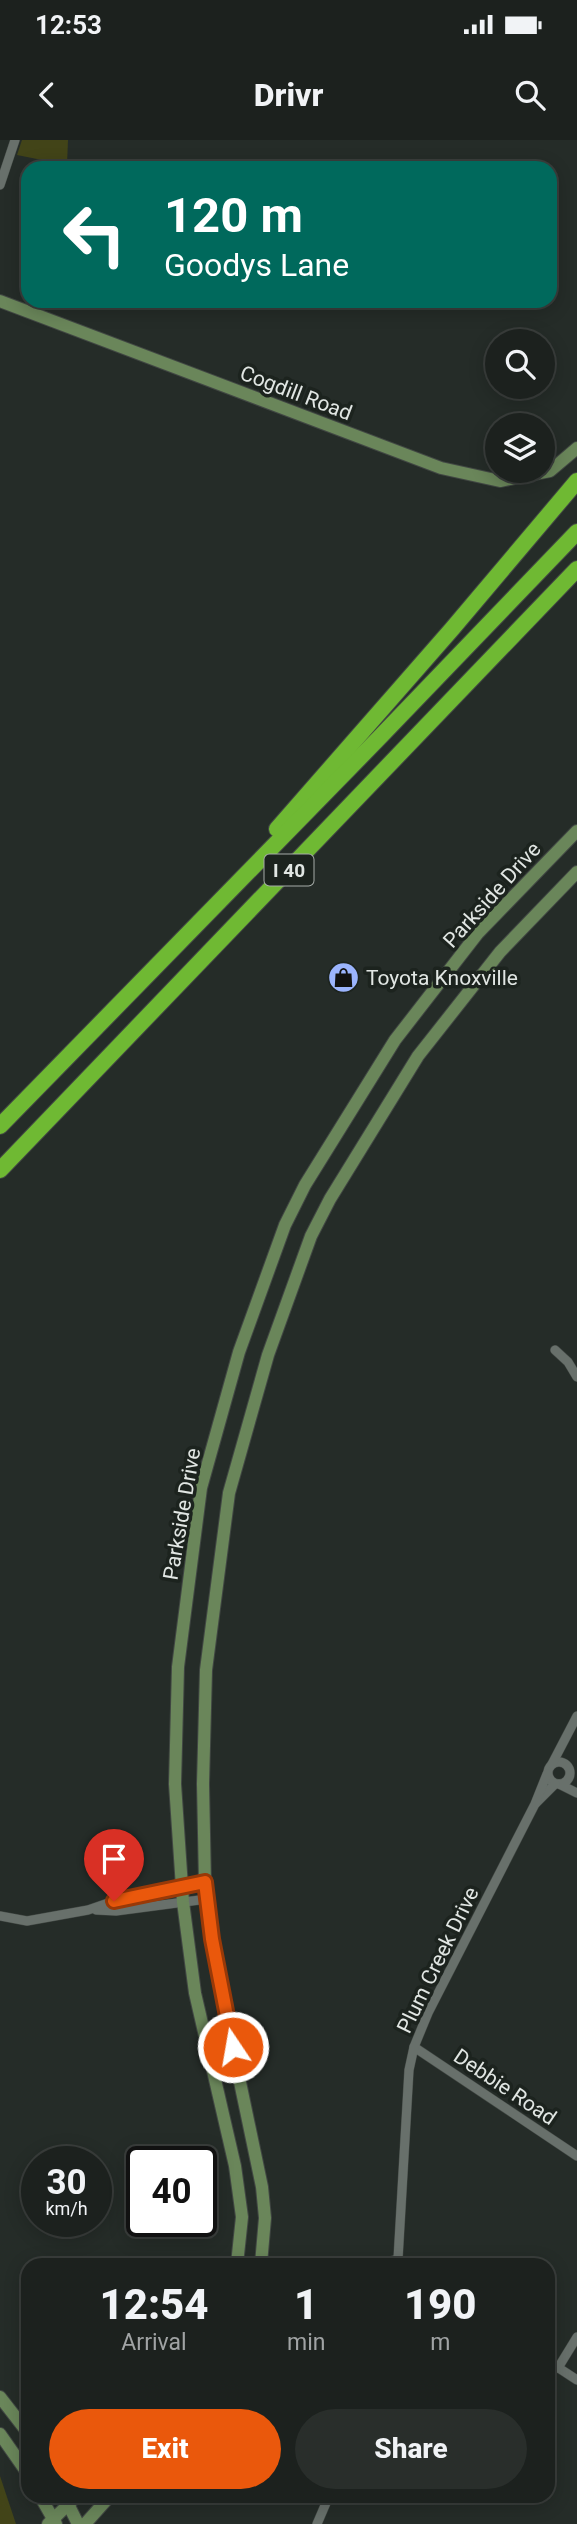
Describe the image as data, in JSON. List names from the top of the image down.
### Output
{
  "streets": {
    "highway": ["I 40"],
    "street": [
      "Cogdill Road",
      "Parkside Drive",
      "Plum Creek Drive",
      "Debbie Road"
    ]
  },
  "crossings": [
    ["Plum Creek Drive", "Debbie Road"]
  ],
  "places": {
    "shop": ["Toyota Knoxville"]
  },
  "page": {
    "status": "12:53",
    "header": "Drivr",
    "turn": ["120 m", "Goodys Lane"],
    "speed": "30 km/h",
    "limit": "40",
    "eta": [
      "12:54",
      "Arrival",
      "1",
      "min",
      "190",
      "m"
    ],
    "buttons": ["Exit", "Share"]
  }
}
